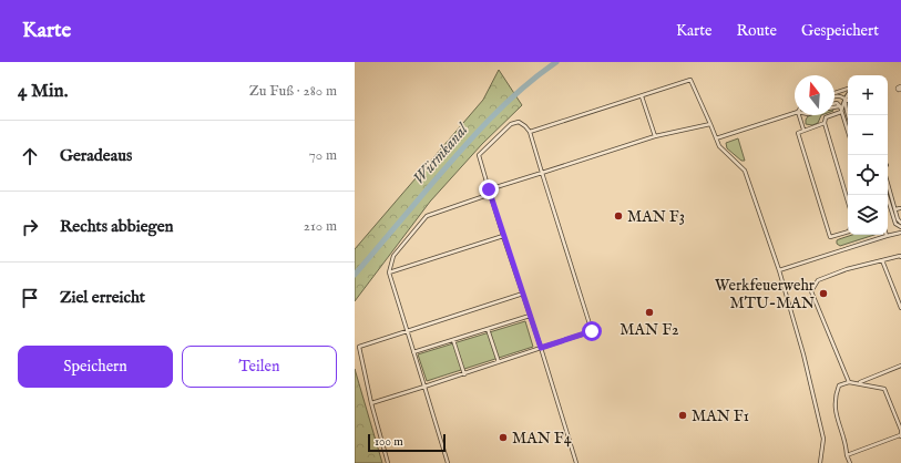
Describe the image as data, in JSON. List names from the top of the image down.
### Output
{
  "water": ["Würmkanal"],
  "places": [
    "MAN F3",
    "Werkfeuerwehr MTU-MAN",
    "MAN F2",
    "MAN F1",
    "MAN F4"
  ],
  "scale_bar": "100 m",
  "north": "top",
  "page": {
    "header": "Karte",
    "nav": ["Karte", "Route", "Gespeichert"],
    "heading": ["4 Min.", "Zu Fuß · 280 m"],
    "map_buttons": ["+", "−"],
    "list": [
      ["Geradeaus", "70 m"],
      ["Rechts abbiegen", "210 m"],
      "Ziel erreicht"
    ],
    "buttons": ["Speichern", "Teilen"],
    "scale": "100 m"
  }
}
